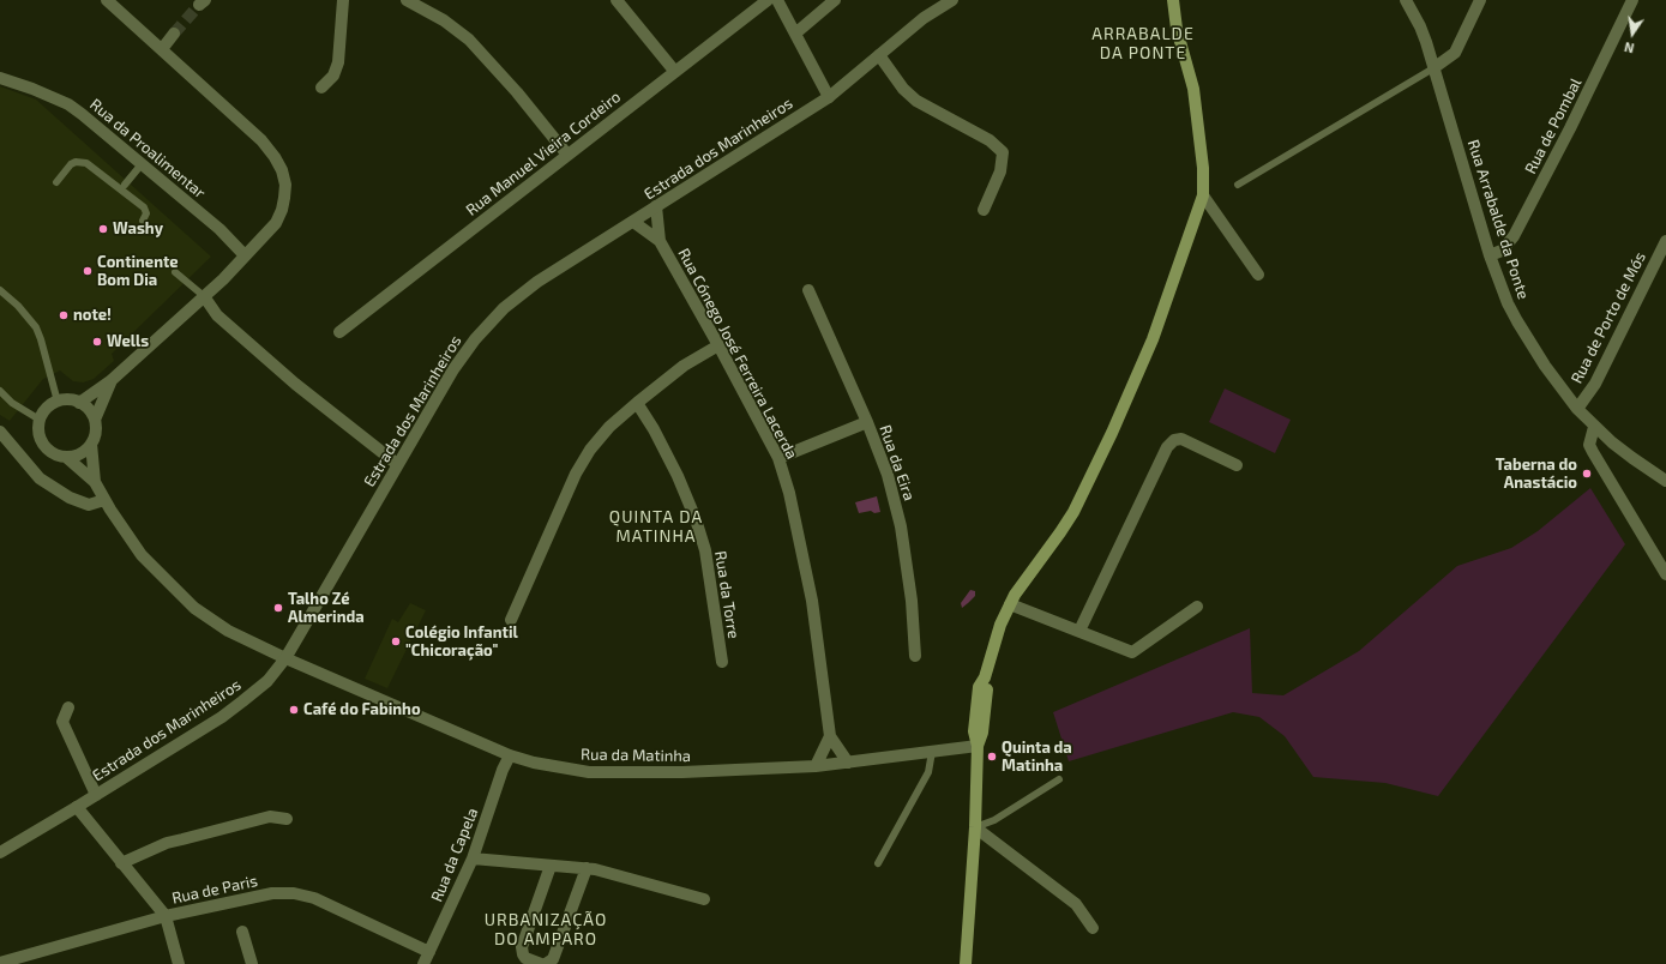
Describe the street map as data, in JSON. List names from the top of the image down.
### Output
{
  "streets": {
    "street": [
      "Rua de Pombal",
      "Rua da Proalimentar",
      "Estrada dos Marinheiros",
      "Rua Manuel Vieira Cordeiro",
      "Rua Arrabalde da Ponte",
      "Rua de Porto de Mós",
      "Rua Cónego José Ferreira Lacerda",
      "Rua da Eira",
      "Rua da Torre",
      "Rua da Matinha",
      "Rua da Capela",
      "Rua de Paris"
    ]
  },
  "crossings": [
    ["Rua de Pombal", "Rua Arrabalde da Ponte"],
    ["Estrada dos Marinheiros", "Rua Cónego José Ferreira Lacerda"],
    ["Estrada dos Marinheiros", "Rua da Matinha"],
    ["Rua Arrabalde da Ponte", "Rua de Porto de Mós"],
    ["Rua Cónego José Ferreira Lacerda", "Rua da Matinha"],
    ["Rua da Matinha", "Rua da Capela"],
    ["Rua da Capela", "Rua de Paris"]
  ],
  "districts": ["ARRABALDE DA PONTE", "QUINTA DA MATINHA", "URBANIZAÇÃO DO AMPARO"],
  "places": [
    "Washy",
    "Continente Bom Dia",
    "note!",
    "Wells",
    "Taberna do Anastácio",
    "Talho Zé Almerinda",
    "Colégio Infantil \"Chicoração\"",
    "Café do Fabinho",
    "Quinta da Matinha"
  ],
  "north": "bottom"
}
